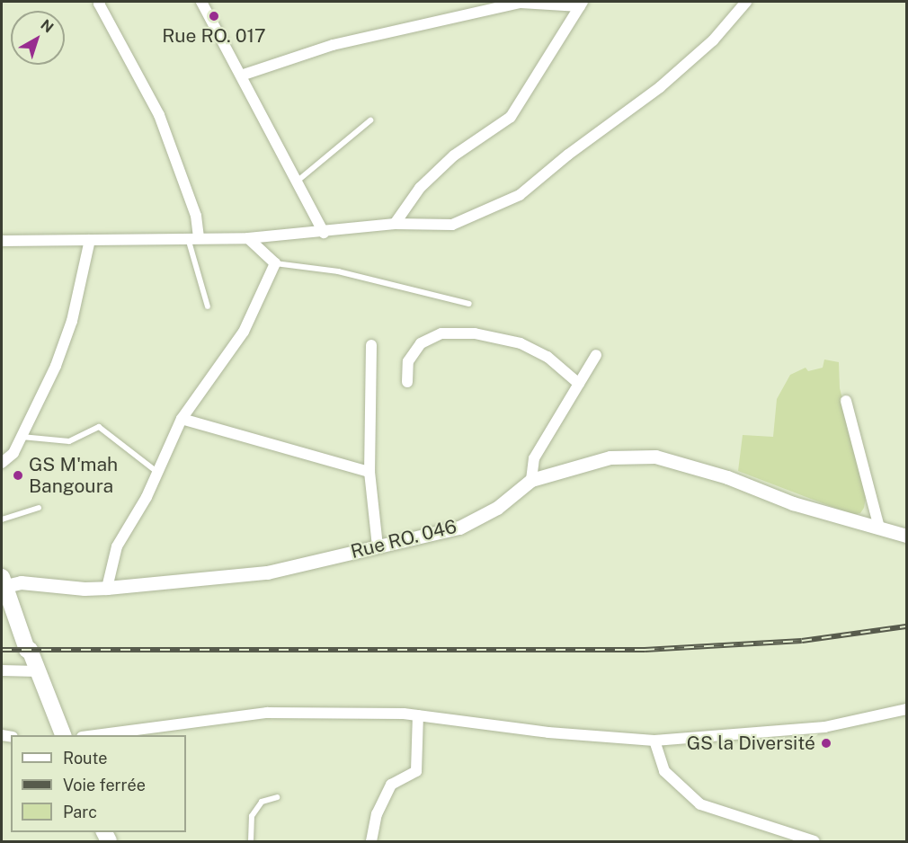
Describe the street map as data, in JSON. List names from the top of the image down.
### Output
{
  "streets": {
    "street": ["Rue RO. 046"]
  },
  "places": ["Rue RO. 017", "GS M'mah Bangoura", "GS la Diversité"],
  "legend": ["Route", "Voie ferrée", "Parc"],
  "north": "top right"
}
